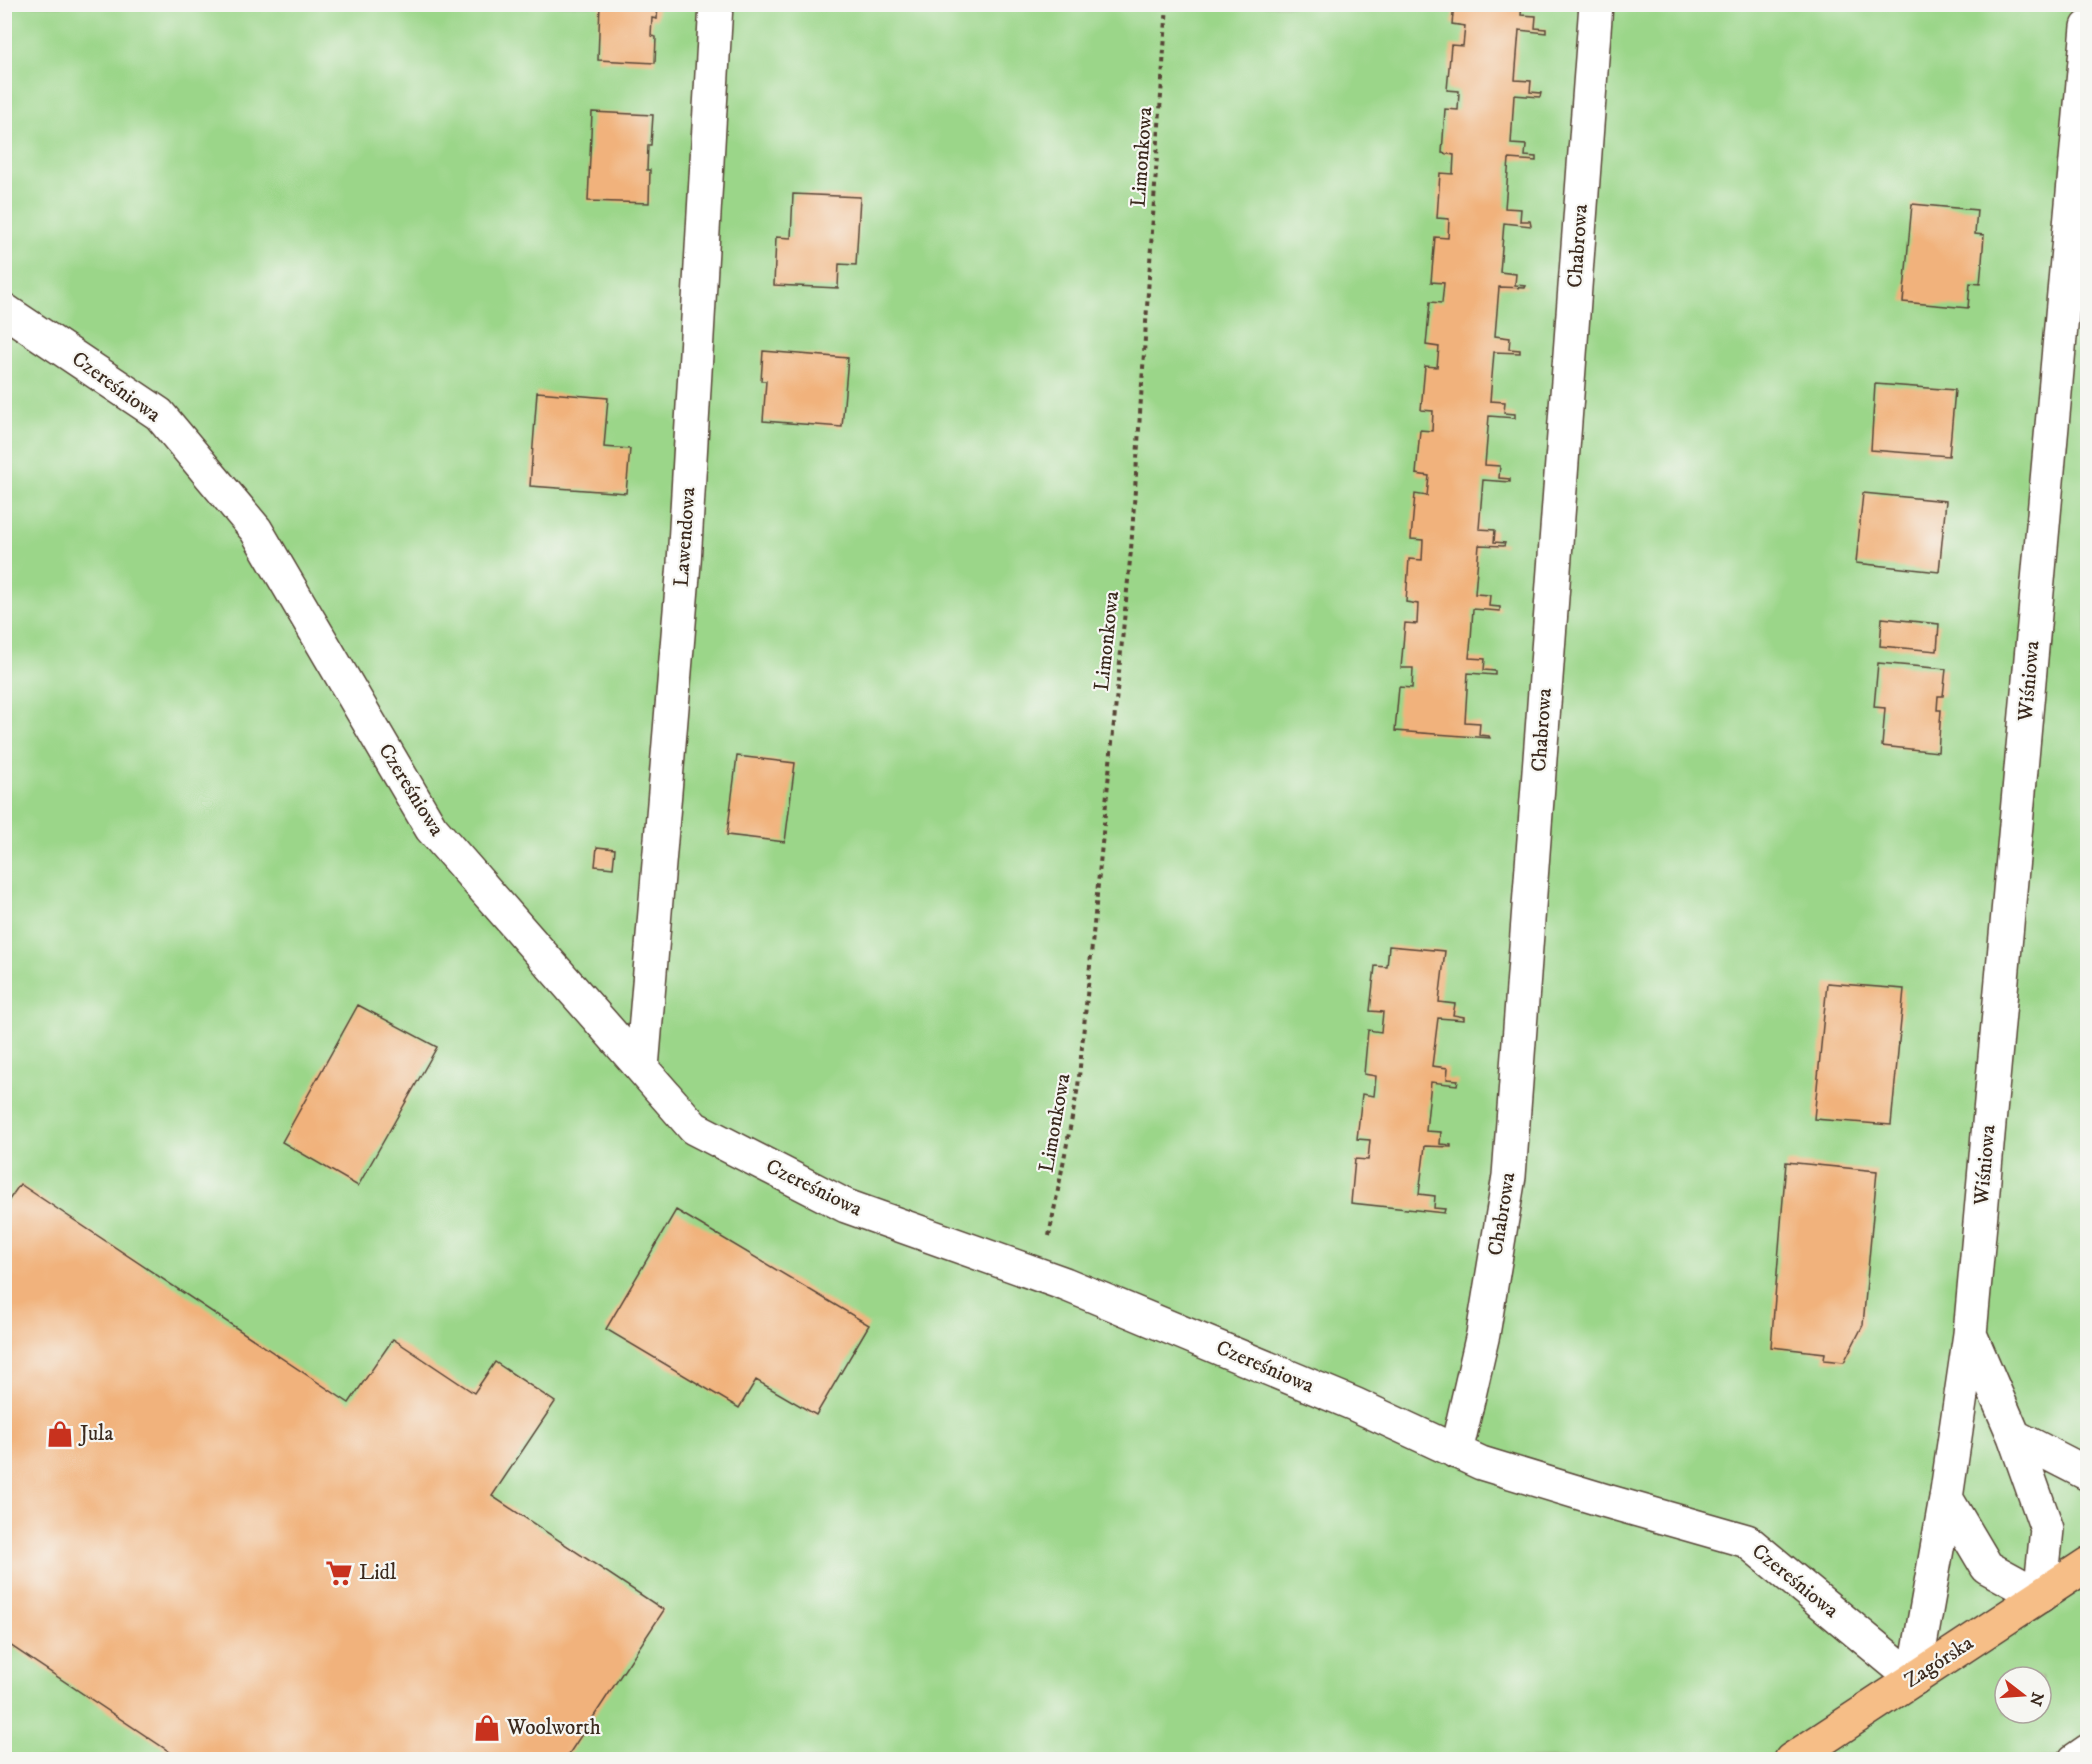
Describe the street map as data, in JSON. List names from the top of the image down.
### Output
{
  "streets": {
    "highway": ["Zagórska"],
    "street": [
      "Chabrowa",
      "Czereśniowa",
      "Lawendowa",
      "Wiśniowa"
    ],
    "path": ["Limonkowa"]
  },
  "crossings": [
    ["Limonkowa", "Czereśniowa"],
    ["Chabrowa", "Czereśniowa"],
    ["Czereśniowa", "Lawendowa"],
    ["Czereśniowa", "Wiśniowa"],
    ["Czereśniowa", "Zagórska"],
    ["Wiśniowa", "Zagórska"]
  ],
  "places": {
    "shop": ["Jula", "Woolworth"],
    "supermarket": ["Lidl"]
  },
  "north": "right"
}
